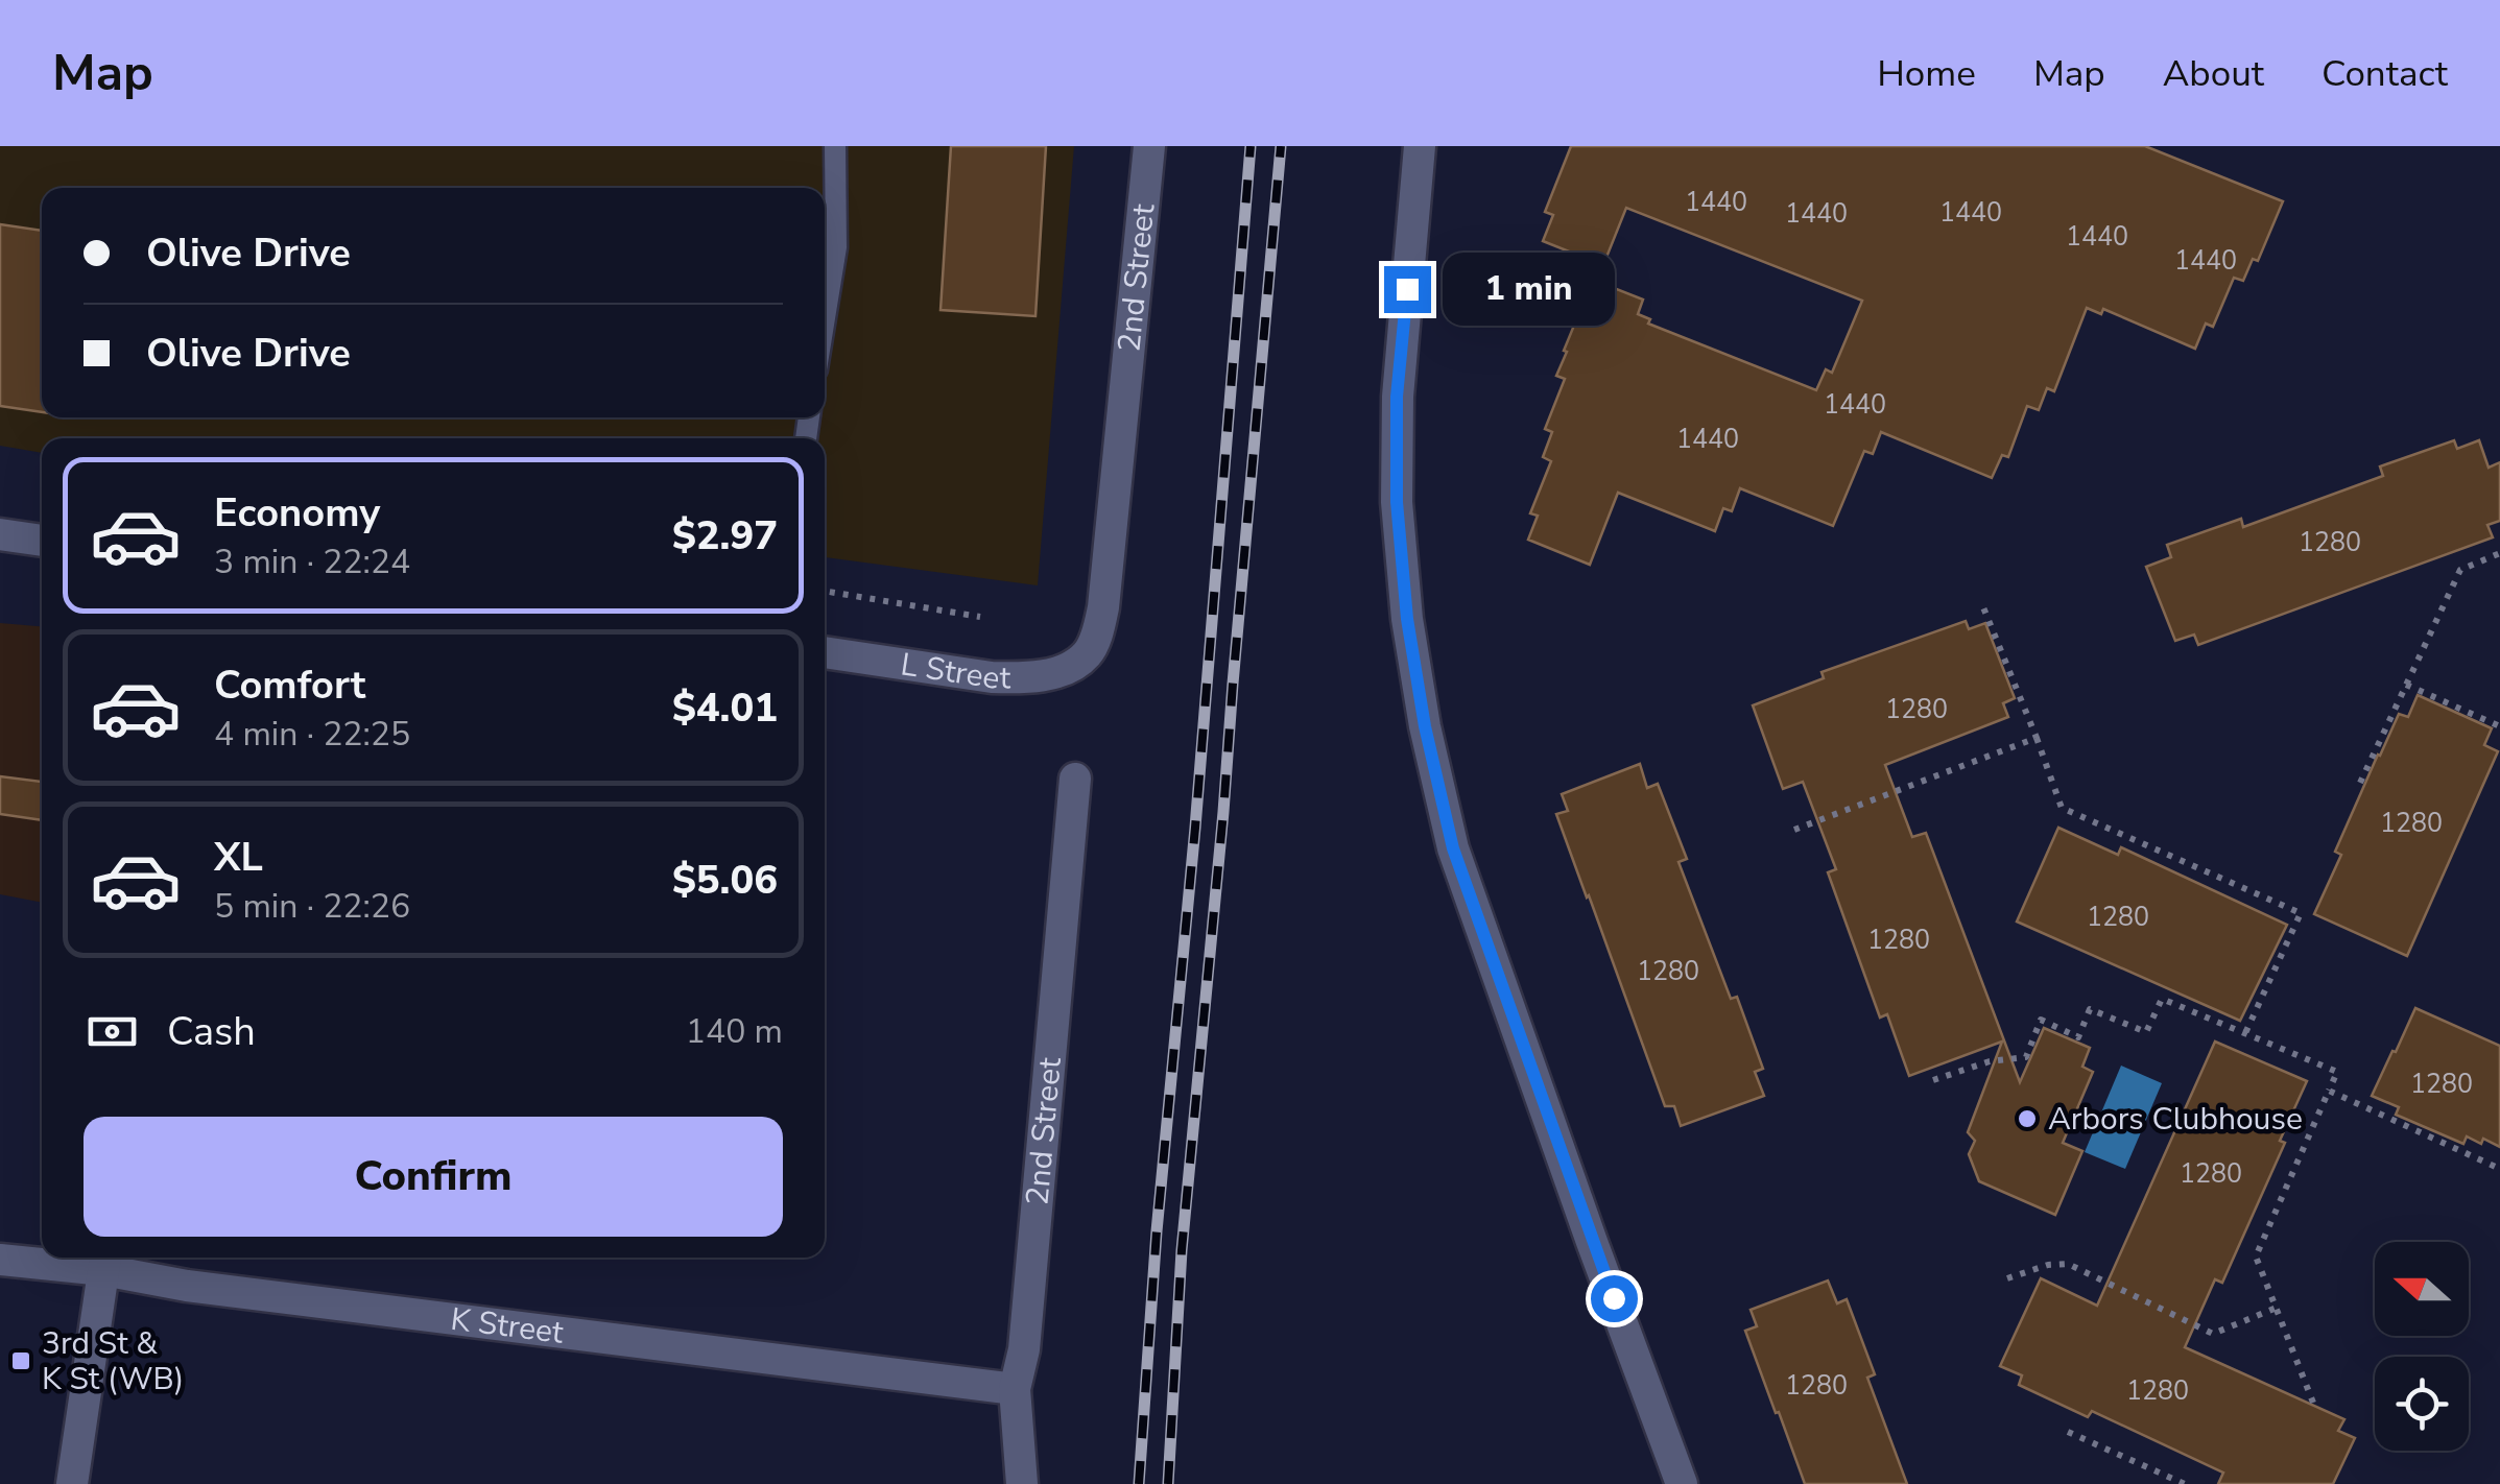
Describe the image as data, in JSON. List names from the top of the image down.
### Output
{
  "streets": {
    "street": ["2nd Street", "L Street", "K Street"]
  },
  "crossings": [
    ["2nd Street", "L Street"],
    ["2nd Street", "K Street"]
  ],
  "places": {
    "other": ["Arbors Clubhouse"],
    "transit": ["3rd St & K St (WB)"]
  },
  "house_numbers": [
    "1440",
    "1440",
    "1440",
    "1440",
    "1440",
    "1440",
    "1440",
    "1280",
    "1280",
    "1280",
    "1280",
    "1280",
    "1280",
    "1280",
    "1280",
    "1280",
    "1280"
  ],
  "north": "left",
  "page": {
    "header": "Map",
    "nav": [
      "Home",
      "Map",
      "About",
      "Contact"
    ],
    "banner": ["Olive Drive", "Olive Drive"],
    "bubble": "1 min",
    "list": [
      {
        "name": "Economy",
        "note": "3 min · 22:24",
        "value": "$2.97"
      },
      {
        "name": "Comfort",
        "note": "4 min · 22:25",
        "value": "$4.01"
      },
      {
        "name": "XL",
        "note": "5 min · 22:26",
        "value": "$5.06"
      }
    ],
    "pay": ["Cash", "140 m"],
    "buttons": "Confirm"
  }
}
